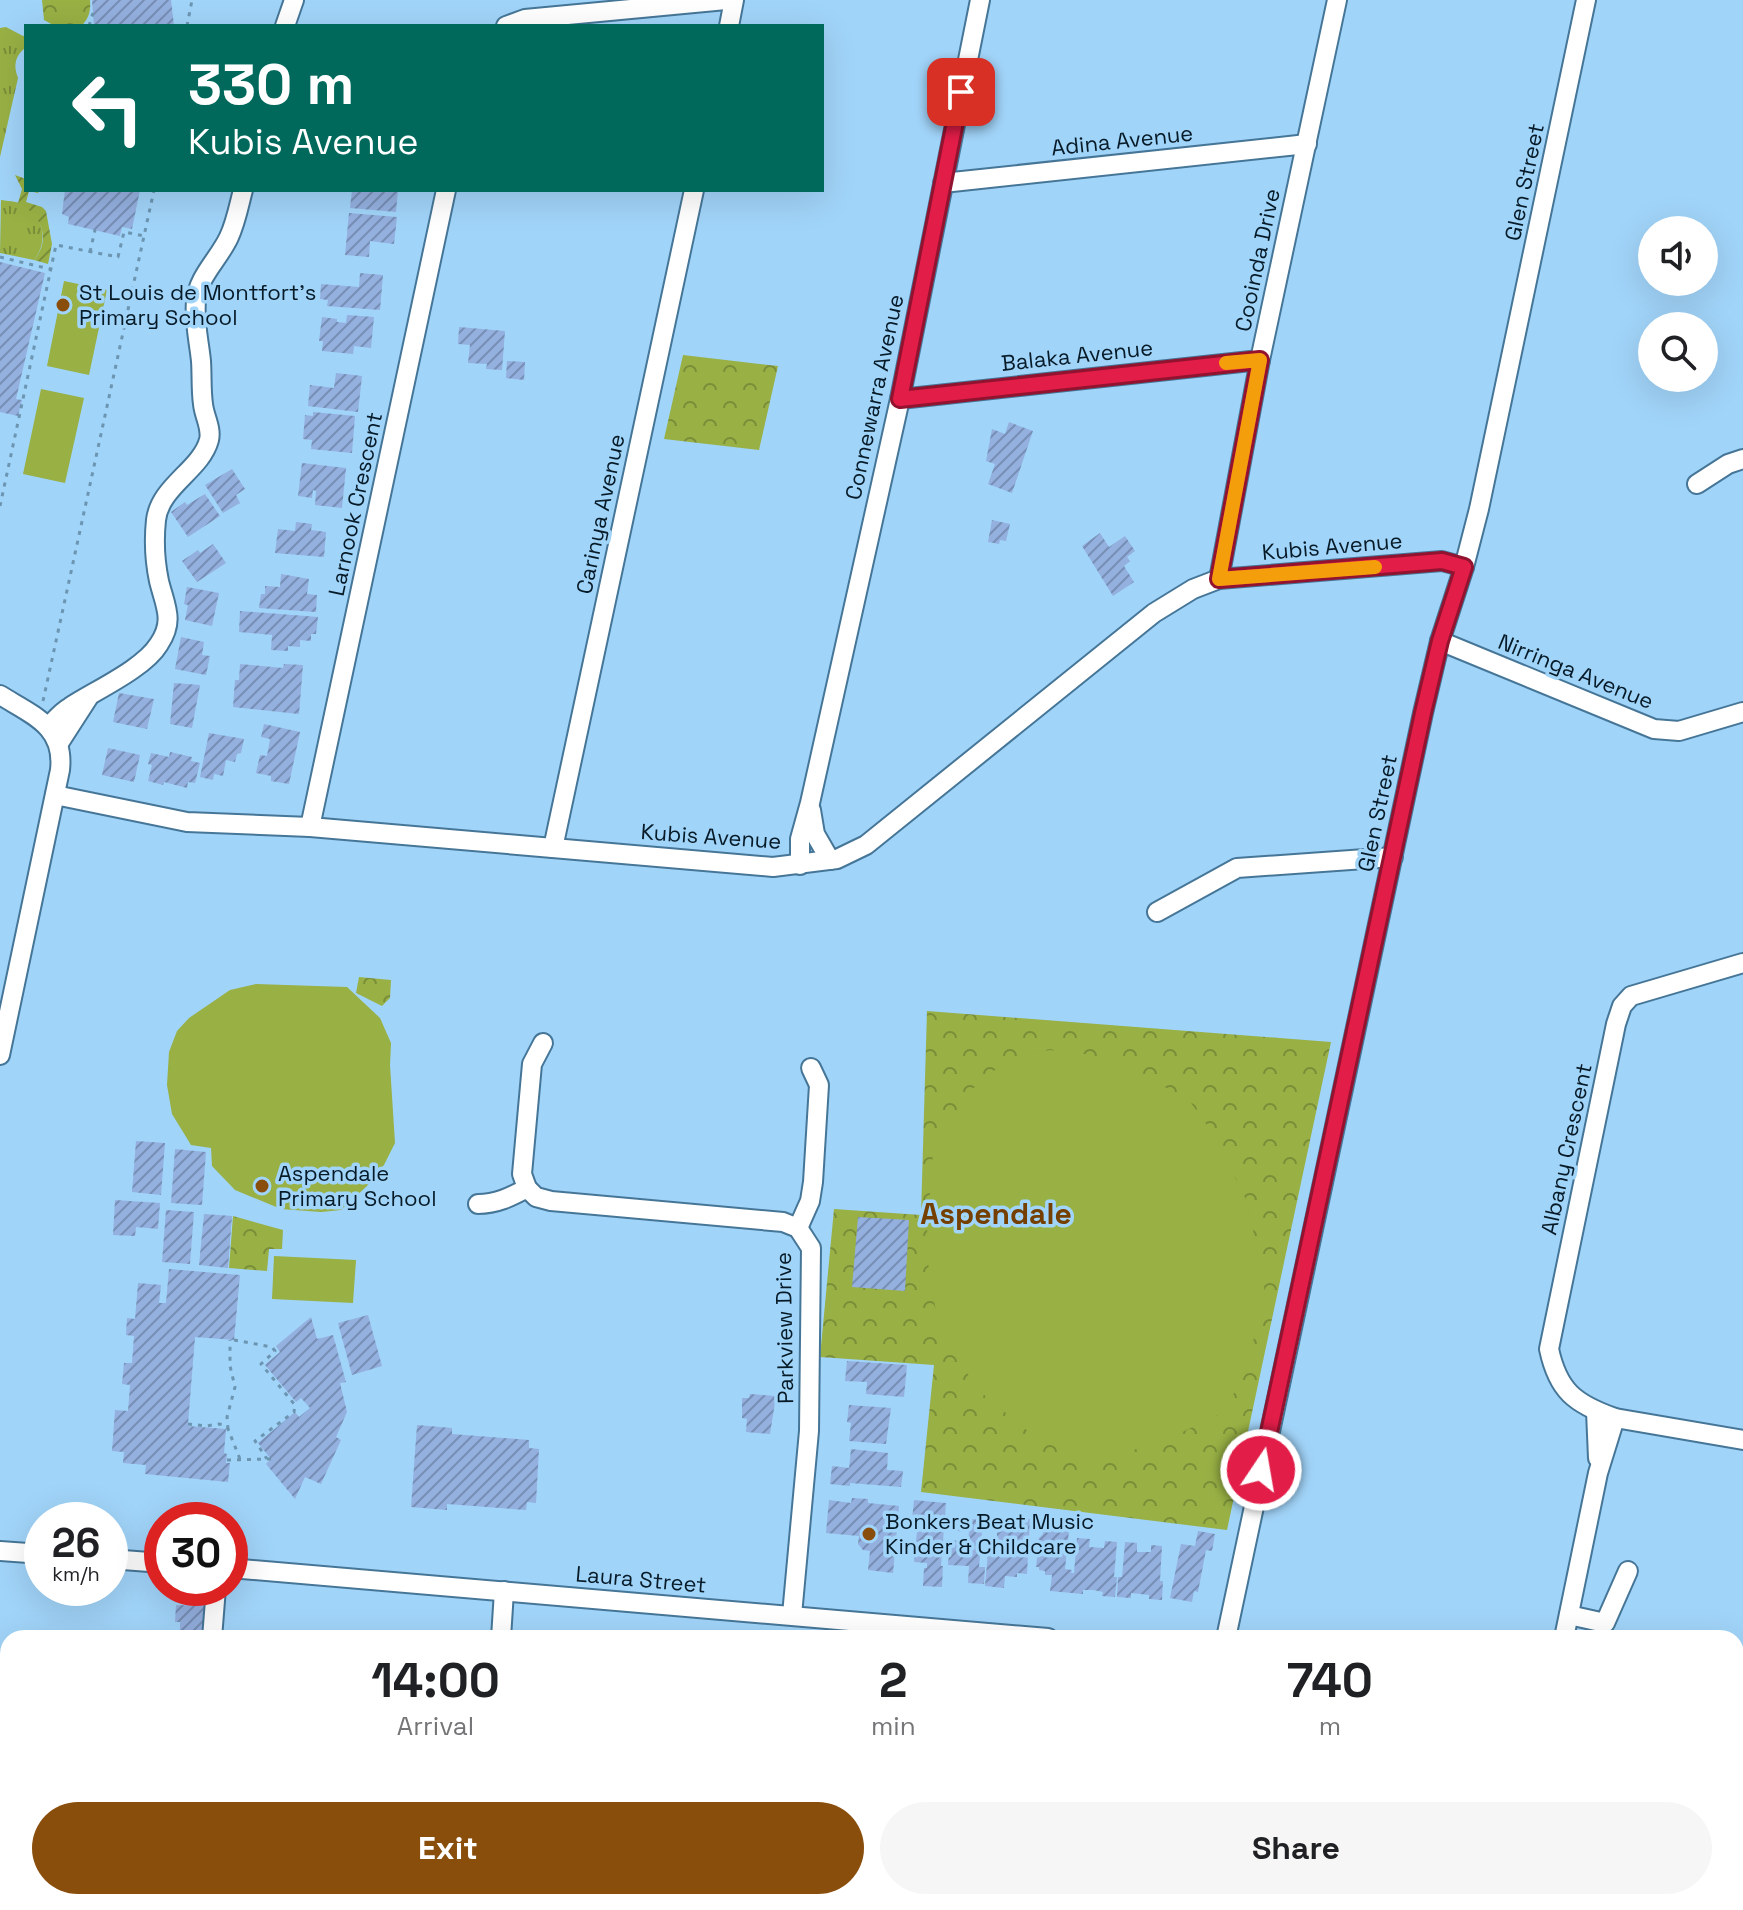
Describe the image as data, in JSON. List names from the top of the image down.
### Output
{
  "streets": {
    "street": [
      "Adina Avenue",
      "Glen Street",
      "Cooinda Drive",
      "Balaka Avenue",
      "Connewarra Avenue",
      "Larnook Crescent",
      "Carinya Avenue",
      "Kubis Avenue",
      "Nirringa Avenue",
      "Albany Crescent",
      "Parkview Drive",
      "Laura Street"
    ]
  },
  "crossings": [
    ["Adina Avenue", "Cooinda Drive"],
    ["Adina Avenue", "Connewarra Avenue"],
    ["Glen Street", "Kubis Avenue"],
    ["Glen Street", "Nirringa Avenue"],
    ["Cooinda Drive", "Balaka Avenue"],
    ["Cooinda Drive", "Kubis Avenue"],
    ["Balaka Avenue", "Connewarra Avenue"],
    ["Connewarra Avenue", "Kubis Avenue"],
    ["Larnook Crescent", "Kubis Avenue"],
    ["Carinya Avenue", "Kubis Avenue"],
    ["Parkview Drive", "Laura Street"]
  ],
  "districts": ["Aspendale"],
  "places": ["St Louis de Montfort's Primary School", "Aspendale Primary School", "Bonkers Beat Music Kinder & Childcare"],
  "page": {
    "turn": ["330 m", "Kubis Avenue"],
    "speed": "26 km/h",
    "limit": "30",
    "eta": [
      "14:00",
      "Arrival",
      "2",
      "min",
      "740",
      "m"
    ],
    "buttons": ["Exit", "Share"]
  }
}
